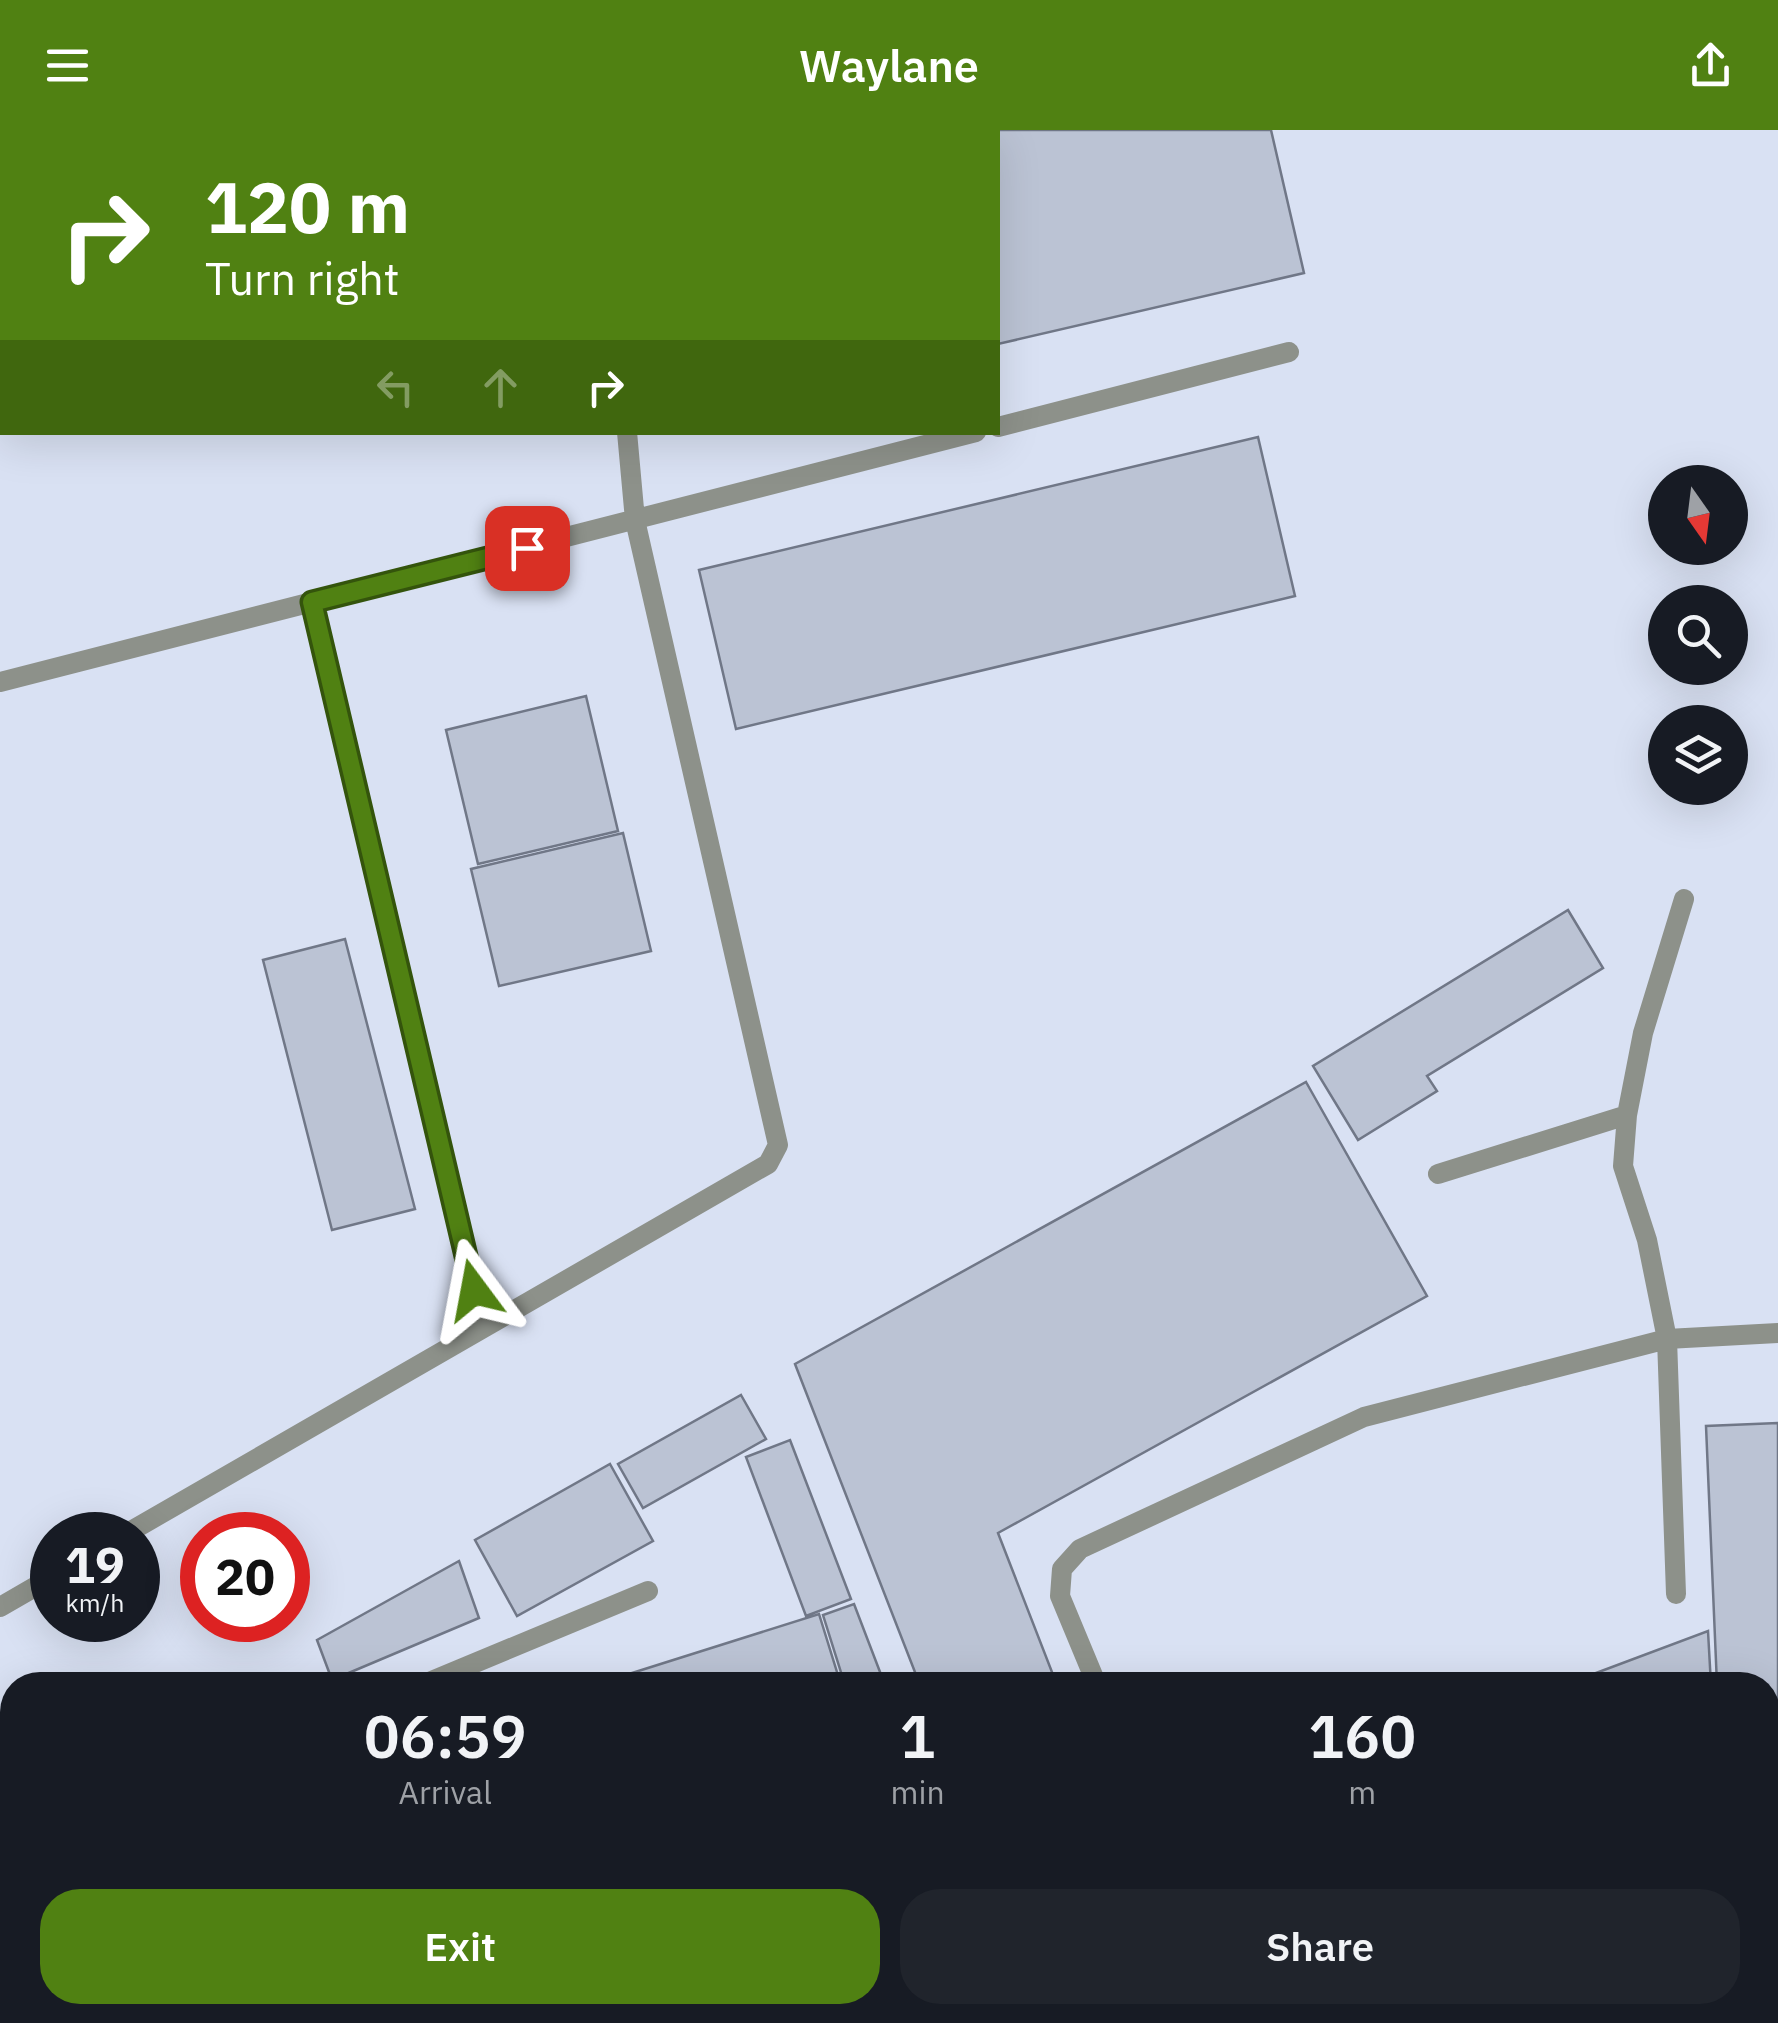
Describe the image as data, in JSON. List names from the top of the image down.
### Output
{
  "north": "bottom",
  "page": {
    "header": "Waylane",
    "turn": ["120 m", "Turn right"],
    "speed": "19 km/h",
    "limit": "20",
    "eta": [
      "06:59",
      "Arrival",
      "1",
      "min",
      "160",
      "m"
    ],
    "buttons": ["Exit", "Share"]
  }
}
